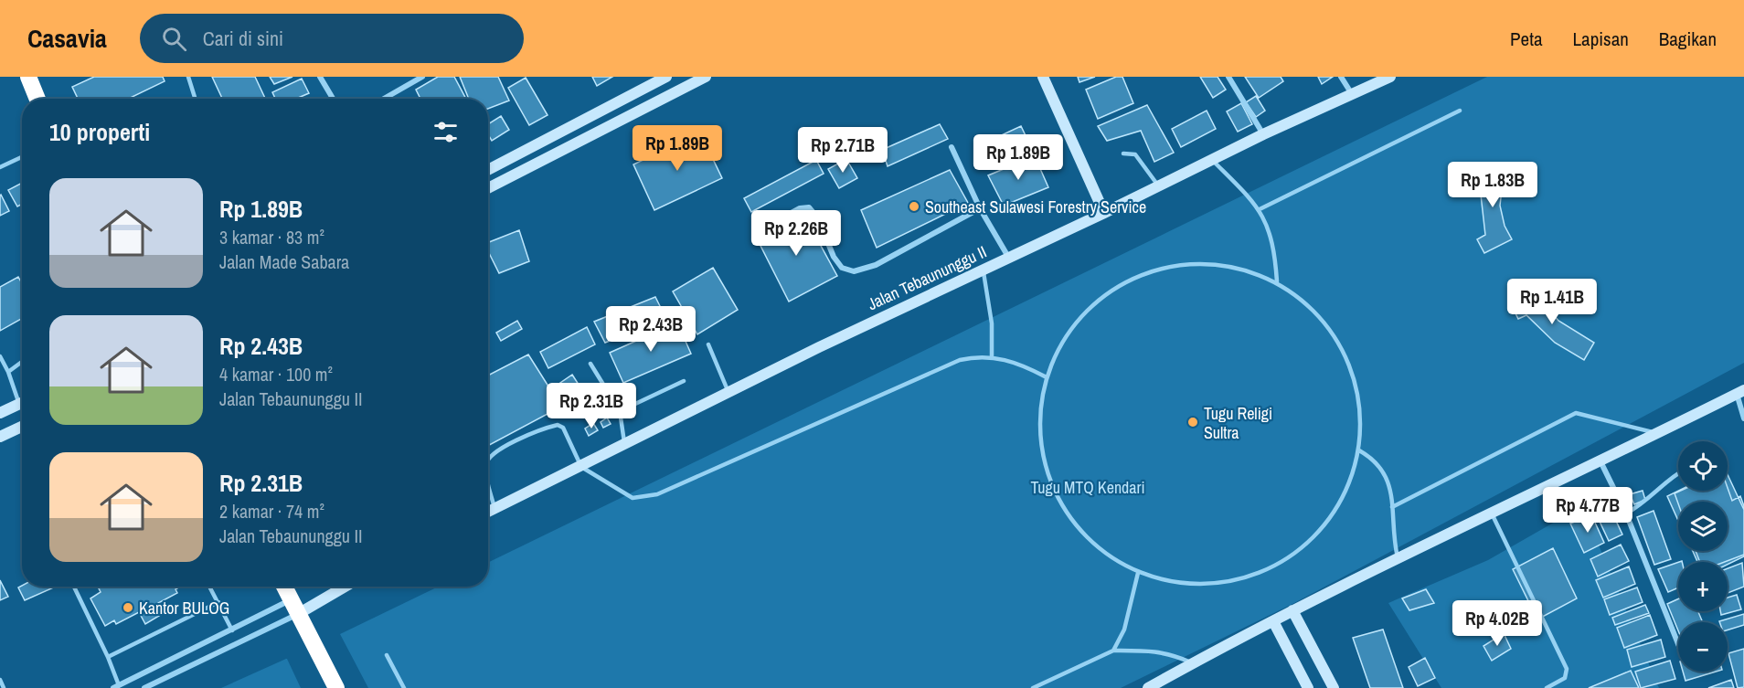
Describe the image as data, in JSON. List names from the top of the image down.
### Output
{
  "streets": {
    "street": ["Jalan Tebaununggu II"]
  },
  "parks": ["Tugu MTQ Kendari"],
  "places": ["Southeast Sulawesi Forestry Service", "Tugu Religi Sultra", "Kantor BULOG"],
  "page": {
    "header": "Casavia",
    "search": "Cari di sini",
    "nav": ["Peta", "Lapisan", "Bagikan"],
    "heading": "10 properti",
    "price": [
      "Rp 1.89B",
      "Rp 2.71B",
      "Rp 1.89B",
      "Rp 1.83B",
      "Rp 2.26B",
      "Rp 1.41B",
      "Rp 2.43B",
      "Rp 2.31B",
      "Rp 4.77B",
      "Rp 4.02B"
    ],
    "list": [
      {
        "name": "Rp 1.89B",
        "note": "3 kamar · 83 m² · Jalan Made Sabara"
      },
      {
        "name": "Rp 2.43B",
        "note": "4 kamar · 100 m² · Jalan Tebaununggu II"
      },
      {
        "name": "Rp 2.31B",
        "note": "2 kamar · 74 m² · Jalan Tebaununggu II"
      }
    ],
    "map_buttons": ["+", "−"]
  }
}
